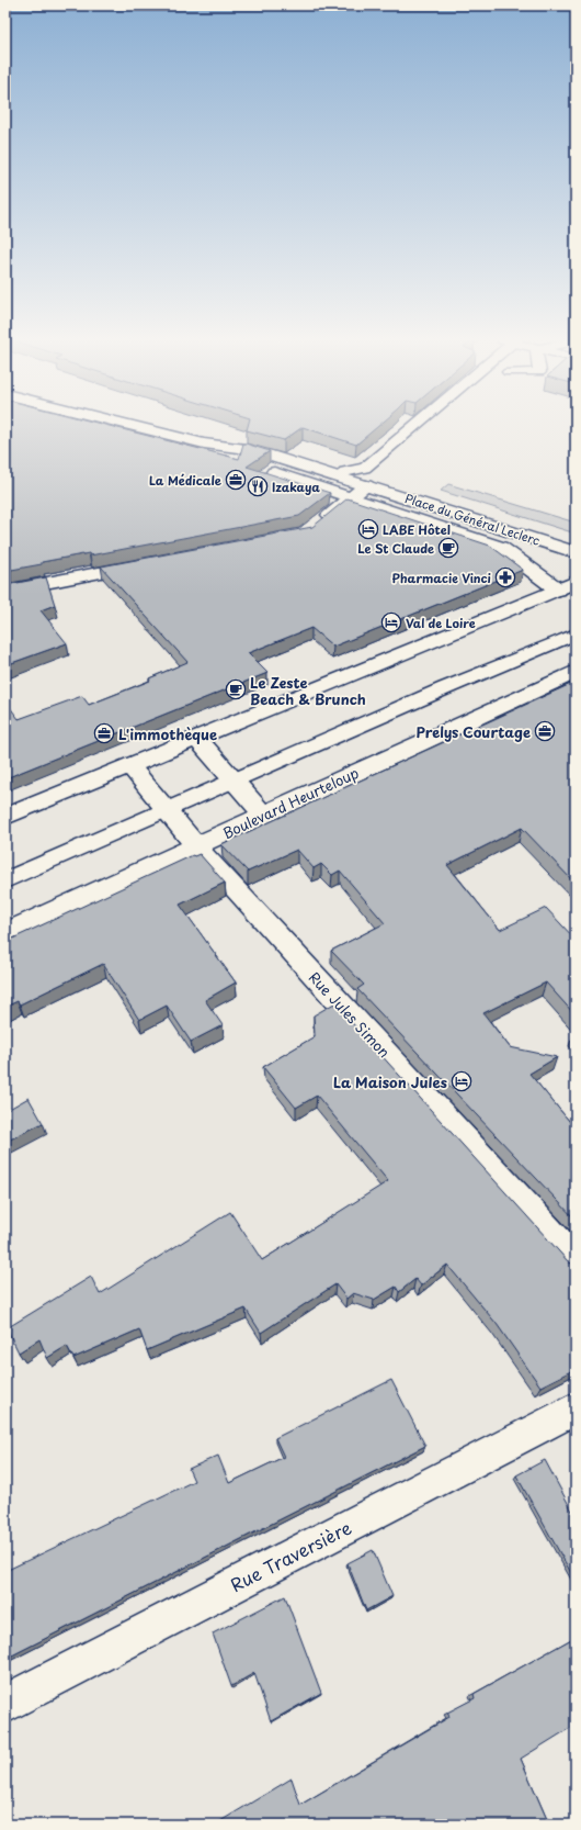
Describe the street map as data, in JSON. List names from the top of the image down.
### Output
{
  "streets": {
    "main road": [
      "Place du Général Leclerc",
      "Boulevard Heurteloup",
      "Rue Jules Simon",
      "Rue Traversière"
    ]
  },
  "crossings": [
    ["Boulevard Heurteloup", "Rue Jules Simon"]
  ],
  "places": {
    "office": ["La Médicale", "Prelys Courtage", "L'immothèque"],
    "restaurant": ["Izakaya"],
    "hotel": ["LABE Hôtel", "Val de Loire", "La Maison Jules"],
    "cafe": ["Le St Claude", "Le Zeste Beach & Brunch"],
    "pharmacy": ["Pharmacie Vinci"]
  }
}
